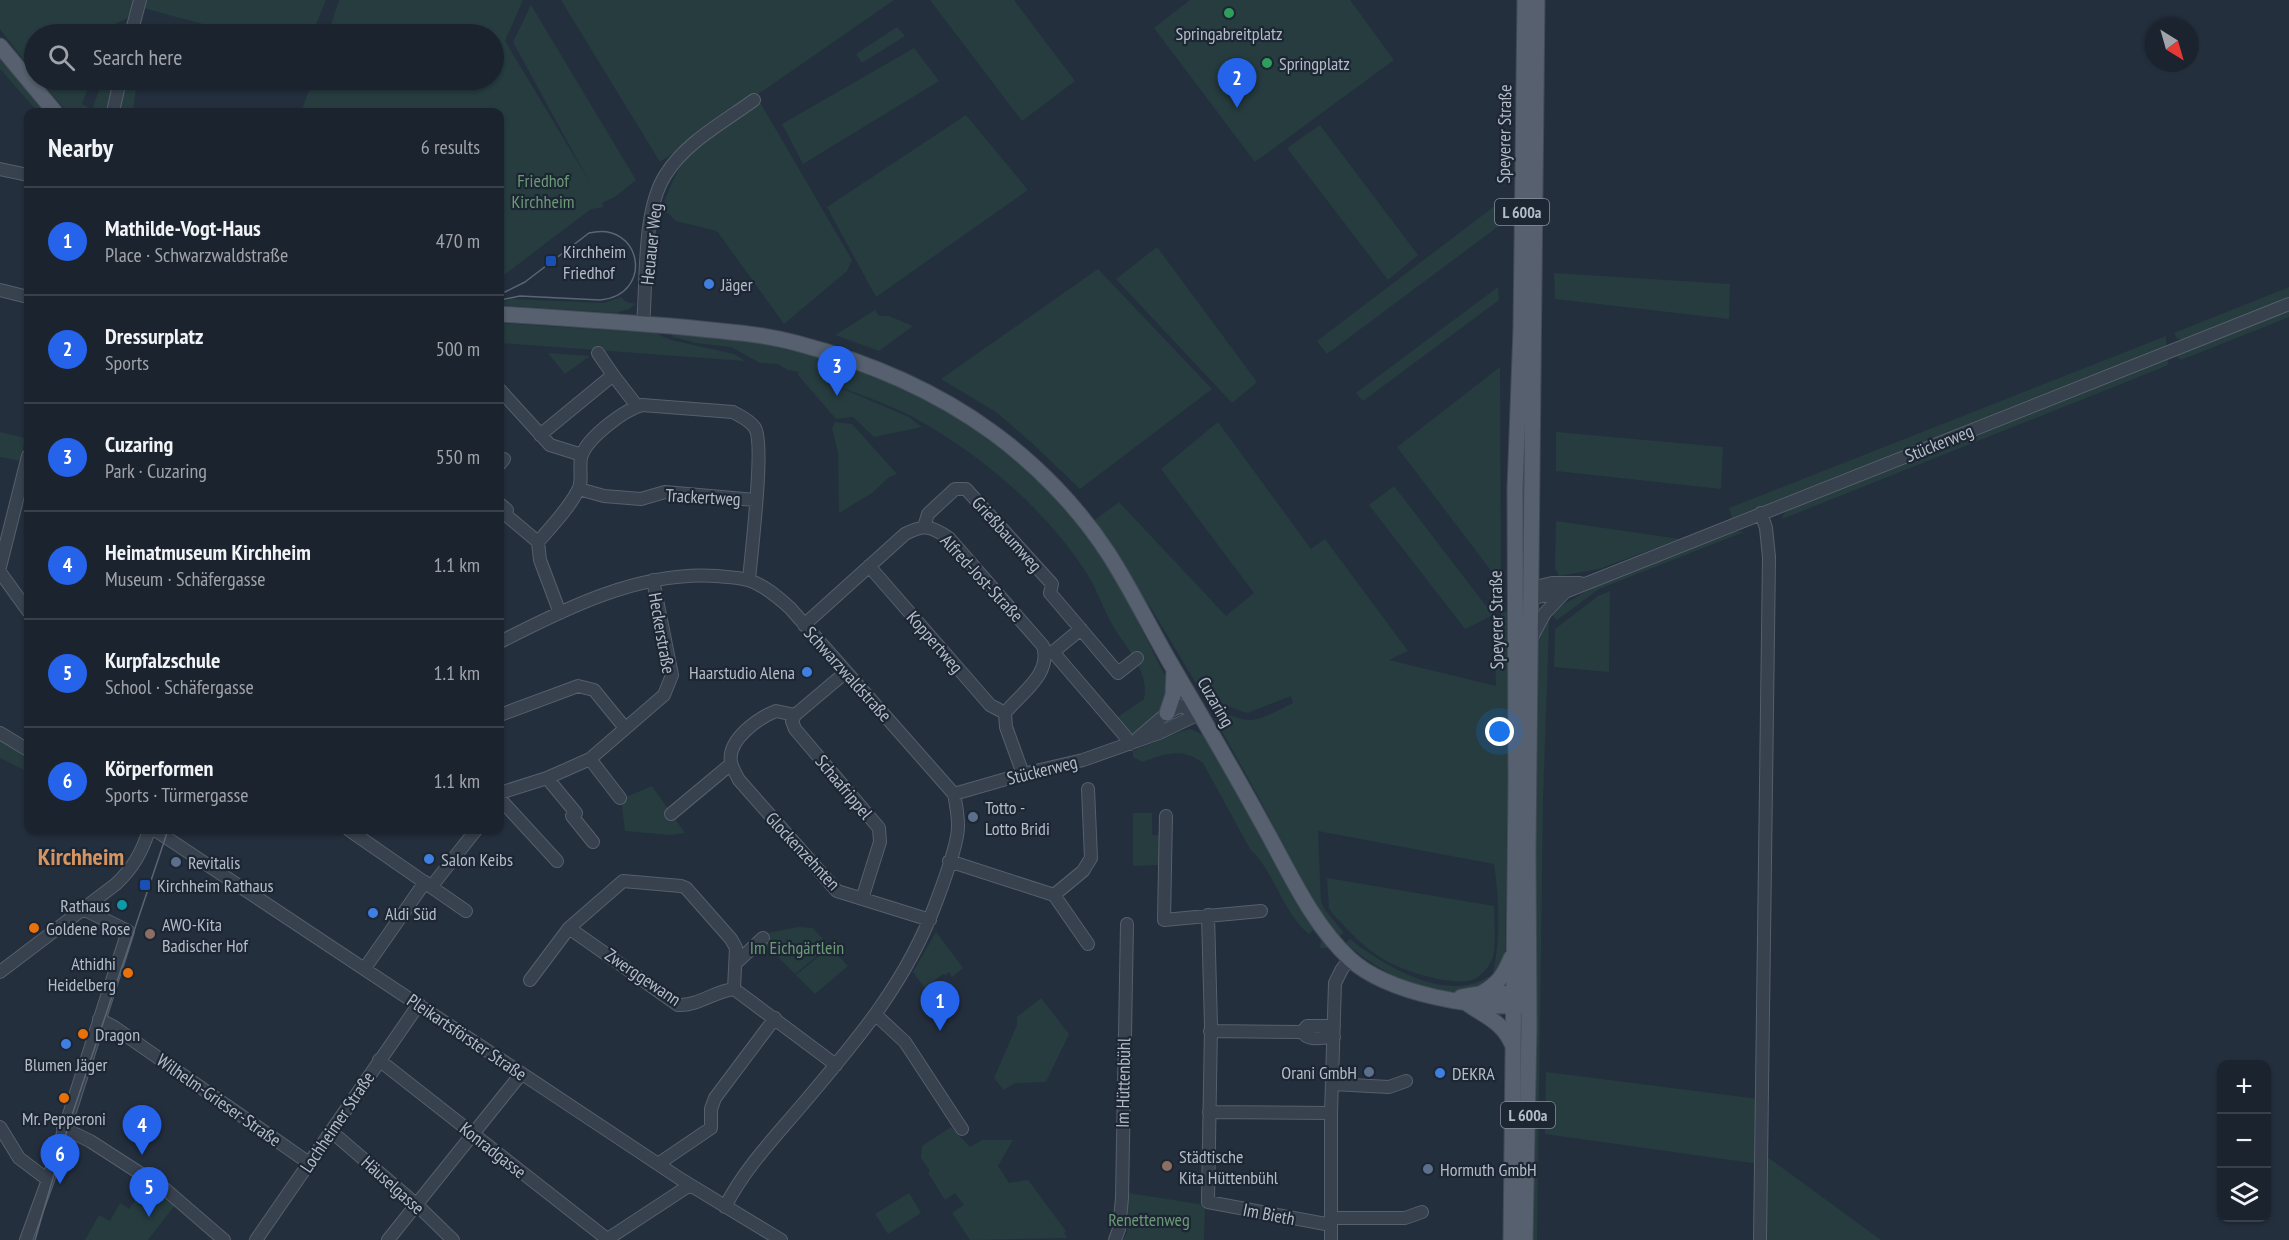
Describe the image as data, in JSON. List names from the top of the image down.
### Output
{
  "streets": {
    "main road": ["Speyerer Straße", "L 600a", "Cuzaring"],
    "street": [
      "Heuauer Weg",
      "Stückerweg",
      "Trackertweg",
      "Grießbaumweg",
      "Alfred-Jost-Straße",
      "Heckerstraße",
      "Koppertweg",
      "Schwarzwaldstraße",
      "Schaafrippel",
      "Glockenzehnten",
      "Zwerggewann",
      "Pleikartsförster Straße",
      "Im Hüttenbühl",
      "Wilhelm-Grieser-Straße",
      "Lochheimer Straße",
      "Konradgasse",
      "Häuselgasse",
      "Im Bieth"
    ]
  },
  "crossings": [
    ["Speyerer Straße", "Stückerweg"],
    ["Speyerer Straße", "Cuzaring"],
    ["Heuauer Weg", "Cuzaring"],
    ["Stückerweg", "Alfred-Jost-Straße"],
    ["Stückerweg", "Schwarzwaldstraße"],
    ["Stückerweg", "Cuzaring"],
    ["Grießbaumweg", "Alfred-Jost-Straße"],
    ["Alfred-Jost-Straße", "Koppertweg"],
    ["Alfred-Jost-Straße", "Schwarzwaldstraße"],
    ["Heckerstraße", "Schwarzwaldstraße"],
    ["Schaafrippel", "Glockenzehnten"],
    ["Pleikartsförster Straße", "Lochheimer Straße"],
    ["Wilhelm-Grieser-Straße", "Lochheimer Straße"],
    ["Lochheimer Straße", "Konradgasse"],
    ["Lochheimer Straße", "Häuselgasse"]
  ],
  "districts": ["Kirchheim"],
  "parks": ["Friedhof Kirchheim", "Im Eichgärtlein", "Renettenweg"],
  "places": {
    "other": [
      "Springabreitplatz",
      "Springplatz",
      "Jäger",
      "Haarstudio Alena",
      "Totto - Lotto Bridi",
      "Salon Keibs",
      "Revitalis",
      "Rathaus",
      "Aldi Süd",
      "Goldene Rose",
      "AWO-Kita Badischer Hof",
      "Athidhi Heidelberg",
      "Dragon",
      "Blumen Jäger",
      "Orani GmbH",
      "DEKRA",
      "Mr. Pepperoni",
      "Städtische Kita Hüttenbühl",
      "Hormuth GmbH"
    ],
    "transit": ["Kirchheim Friedhof", "Kirchheim Rathaus"]
  },
  "north": "bottom right",
  "page": {
    "search": "Search here",
    "pins": [
      "2",
      "3",
      "1",
      "4",
      "6",
      "5"
    ],
    "heading": ["Nearby", "6 results"],
    "list": [
      {
        "mark": "1",
        "name": "Mathilde-Vogt-Haus",
        "note": "Place · Schwarzwaldstraße",
        "value": "470 m"
      },
      {
        "mark": "2",
        "name": "Dressurplatz",
        "note": "Sports",
        "value": "500 m"
      },
      {
        "mark": "3",
        "name": "Cuzaring",
        "note": "Park · Cuzaring",
        "value": "550 m"
      },
      {
        "mark": "4",
        "name": "Heimatmuseum Kirchheim",
        "note": "Museum · Schäfergasse",
        "value": "1.1 km"
      },
      {
        "mark": "5",
        "name": "Kurpfalzschule",
        "note": "School · Schäfergasse",
        "value": "1.1 km"
      },
      {
        "mark": "6",
        "name": "Körperformen",
        "note": "Sports · Türmergasse",
        "value": "1.1 km"
      }
    ],
    "map_buttons": ["+", "−"]
  }
}
